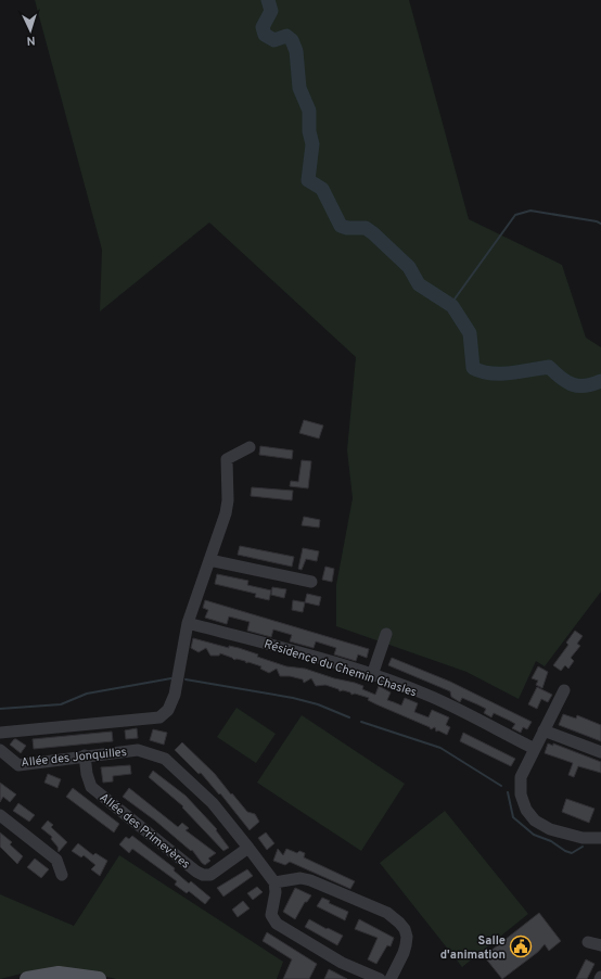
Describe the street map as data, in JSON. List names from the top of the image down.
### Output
{
  "streets": {
    "street": ["Résidence du Chemin Chasles", "Allée des Jonquilles", "Allée des Primevères"]
  },
  "crossings": [
    ["Allée des Jonquilles", "Allée des Primevères"]
  ],
  "places": {
    "public building": ["Salle d'animation"]
  },
  "north": "bottom"
}
